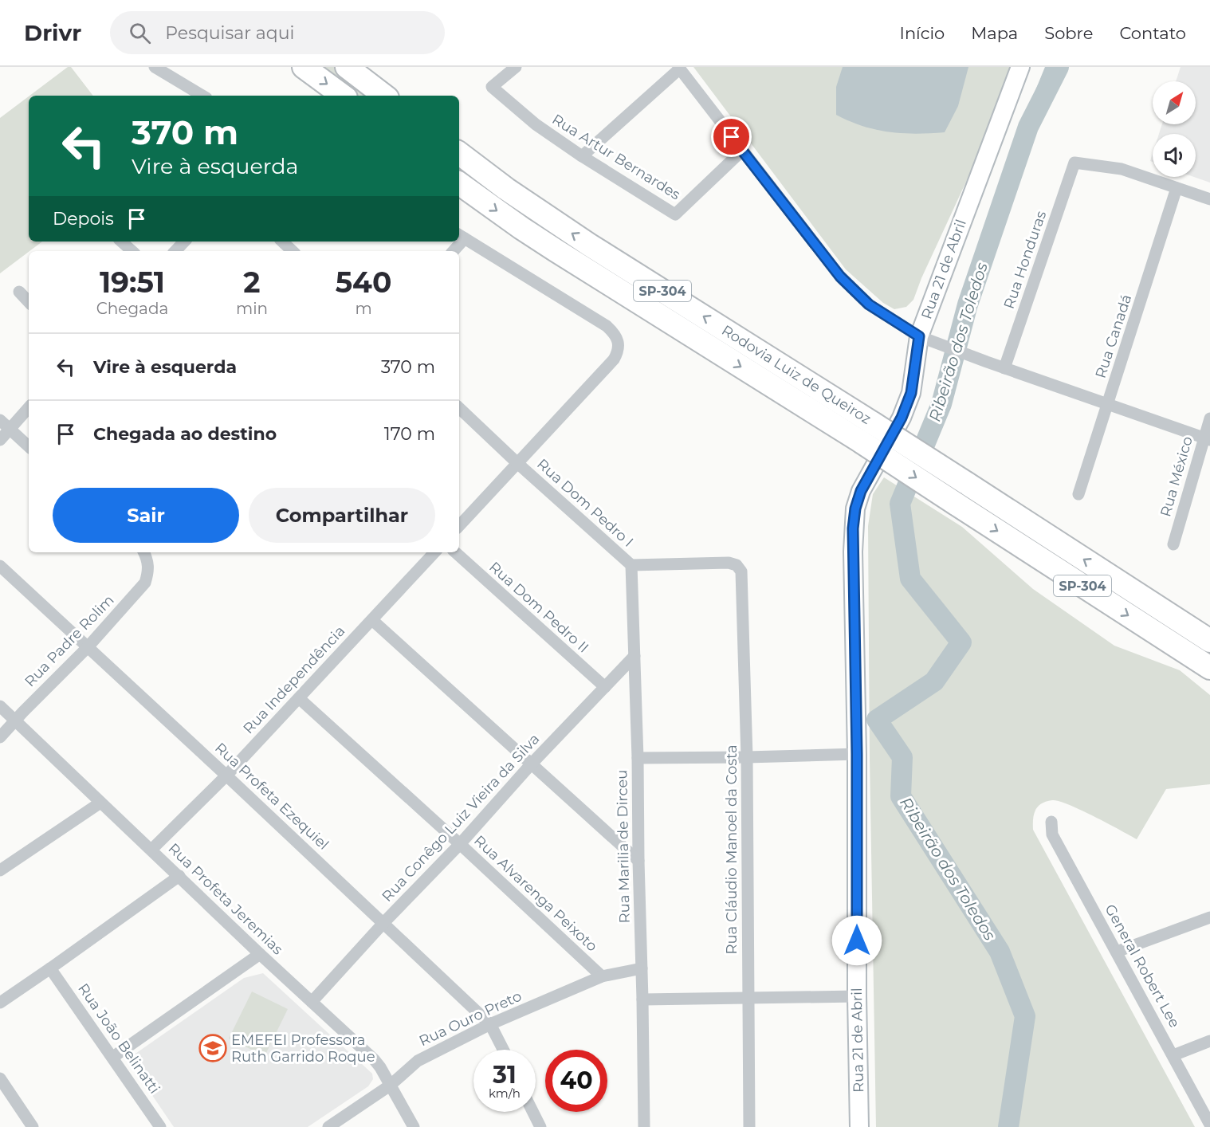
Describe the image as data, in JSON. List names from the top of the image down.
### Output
{
  "streets": {
    "highway": ["SP-304", "Rodovia Luiz de Queiroz"],
    "street": [
      "Rua Artur Bernardes",
      "Rua Honduras",
      "Rua 21 de Abril",
      "Rua Canadá",
      "Rua México",
      "Rua Dom Pedro I",
      "Rua Dom Pedro II",
      "Rua Padre Rolim",
      "Rua Independência",
      "Rua Profeta Ezequiel",
      "Rua Conêgo Luiz Vieira da Silva",
      "Rua Marilia de Dirceu",
      "Rua Cláudio Manoel da Costa",
      "Rua Alvarenga Peixoto",
      "Rua Profeta Jeremias",
      "General Robert Lee",
      "Rua Ouro Preto",
      "Rua João Belinatti"
    ]
  },
  "crossings": [
    ["Rua Honduras", "Rua Canadá"],
    ["Rua Dom Pedro I", "Rua Marilia de Dirceu"],
    ["Rua Dom Pedro I", "Rua Cláudio Manoel da Costa"],
    ["Rua Dom Pedro II", "Rua Conêgo Luiz Vieira da Silva"],
    ["Rua Padre Rolim", "Rua Profeta Ezequiel"],
    ["Rua Padre Rolim", "Rua Profeta Jeremias"],
    ["Rua Independência", "Rua Profeta Ezequiel"],
    ["Rua Independência", "Rua Alvarenga Peixoto"],
    ["Rua Independência", "Rua Profeta Jeremias"],
    ["Rua Profeta Ezequiel", "Rua Conêgo Luiz Vieira da Silva"],
    ["Rua Profeta Ezequiel", "Rua Ouro Preto"],
    ["Rua Conêgo Luiz Vieira da Silva", "Rua Marilia de Dirceu"],
    ["Rua Conêgo Luiz Vieira da Silva", "Rua Alvarenga Peixoto"],
    ["Rua Conêgo Luiz Vieira da Silva", "Rua Profeta Jeremias"],
    ["Rua Marilia de Dirceu", "Rua Ouro Preto"],
    ["Rua Alvarenga Peixoto", "Rua Ouro Preto"],
    ["Rua Profeta Jeremias", "Rua Ouro Preto"]
  ],
  "water": ["Ribeirão dos Toledos"],
  "places": {
    "school or university": ["EMEFEI Professora Ruth Garrido Roque"]
  },
  "north": "top right",
  "page": {
    "header": "Drivr",
    "search": "Pesquisar aqui",
    "nav": [
      "Início",
      "Mapa",
      "Sobre",
      "Contato"
    ],
    "turn": ["370 m", "Vire à esquerda"],
    "then": "Depois",
    "eta": [
      "19:51",
      "Chegada",
      "2",
      "min",
      "540",
      "m"
    ],
    "list": [
      {
        "name": "Vire à esquerda",
        "value": "370 m"
      },
      {
        "name": "Chegada ao destino",
        "value": "170 m"
      }
    ],
    "buttons": ["Sair", "Compartilhar"],
    "speed": "31 km/h",
    "limit": "40"
  }
}
